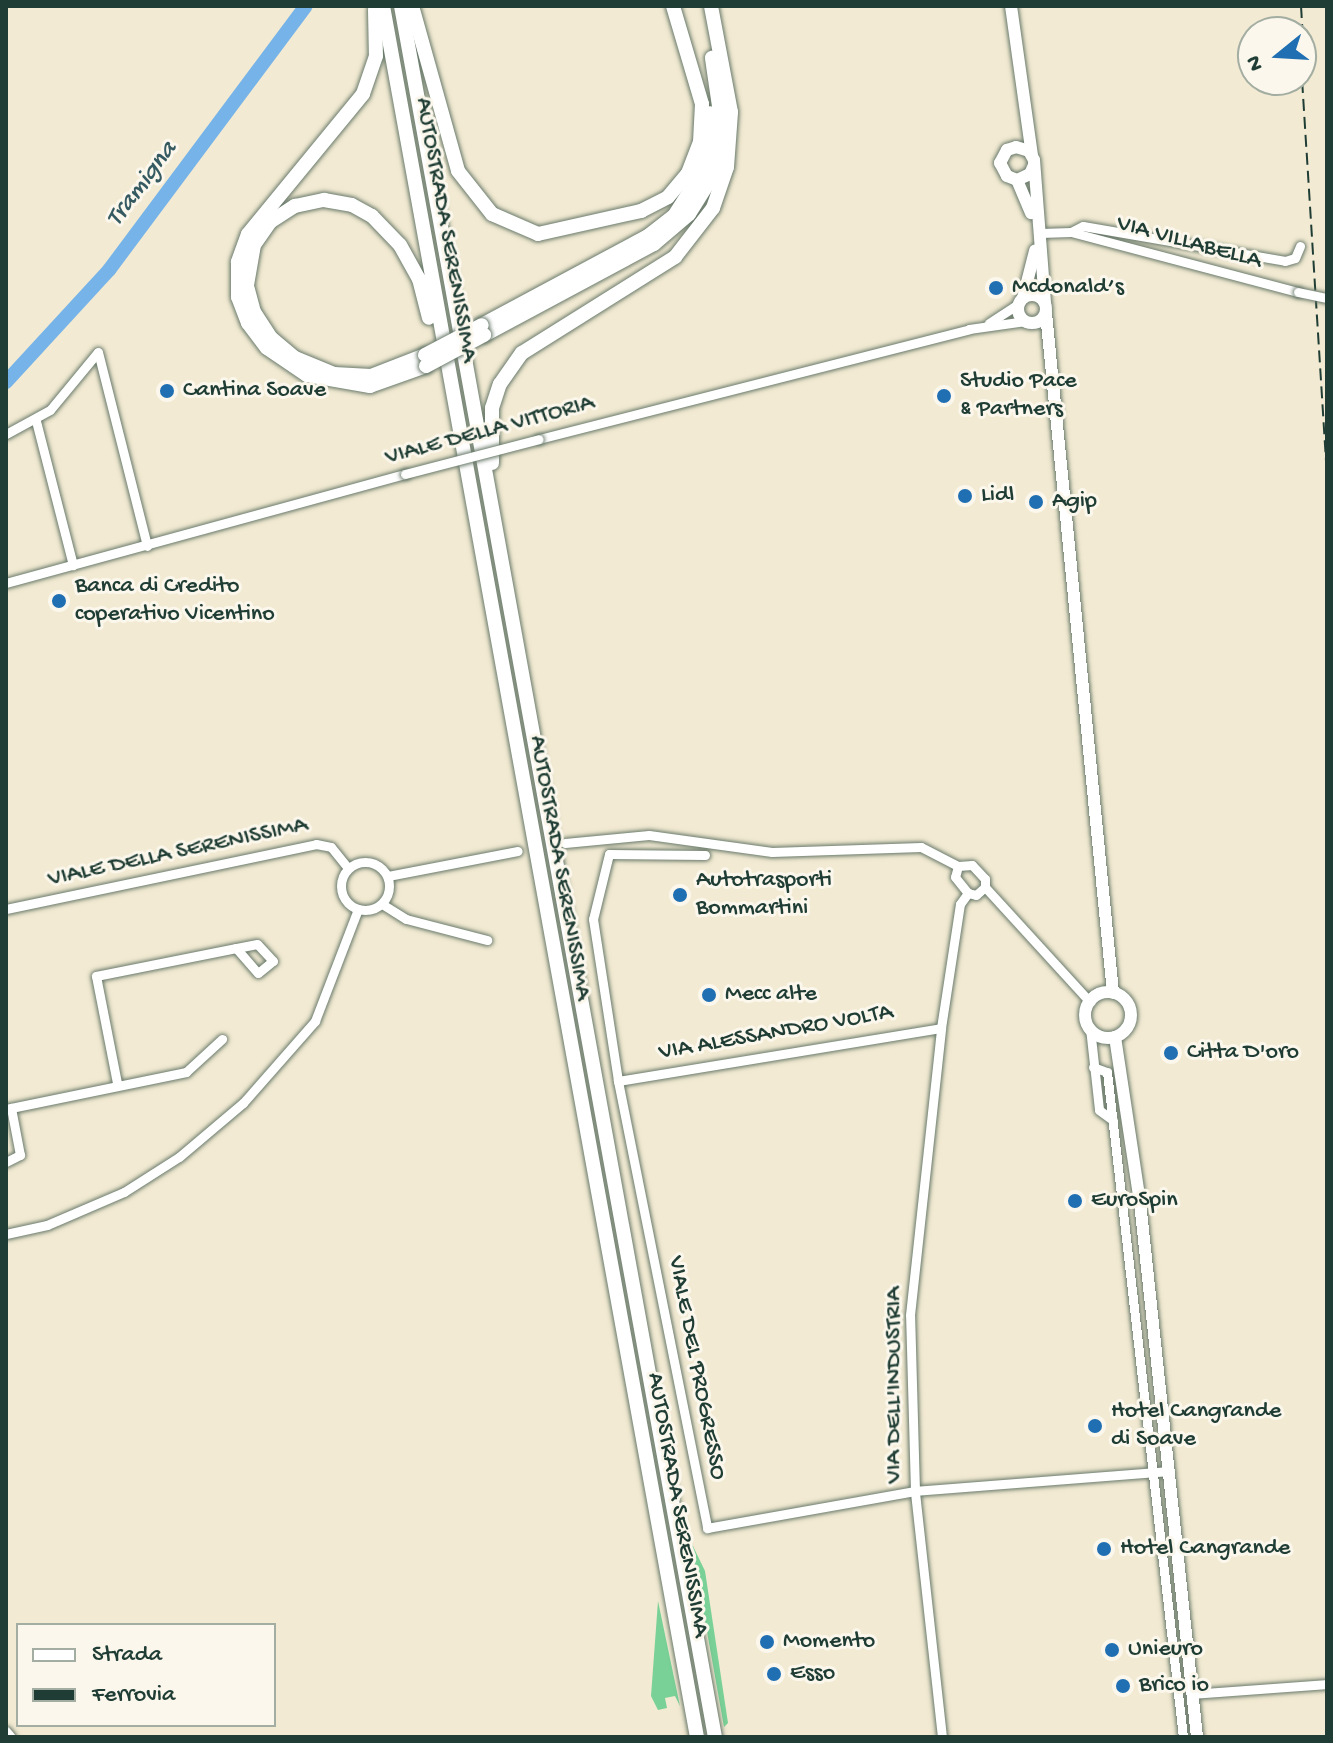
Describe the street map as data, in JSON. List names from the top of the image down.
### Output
{
  "streets": {
    "highway": ["AUTOSTRADA SERENISSIMA"],
    "street": [
      "VIA VILLABELLA",
      "VIALE DELLA VITTORIA",
      "VIALE DELLA SERENISSIMA",
      "VIA ALESSANDRO VOLTA",
      "VIALE DEL PROGRESSO",
      "VIA DELL'INDUSTRIA"
    ]
  },
  "crossings": [
    ["VIA ALESSANDRO VOLTA", "VIALE DEL PROGRESSO"],
    ["VIA ALESSANDRO VOLTA", "VIA DELL'INDUSTRIA"],
    ["VIALE DEL PROGRESSO", "VIA DELL'INDUSTRIA"]
  ],
  "water": ["Tramigna"],
  "places": [
    "Mcdonald’s",
    "Cantina Soave",
    "Studio Pace & Partners",
    "Lidl",
    "Agip",
    "Banca di Credito coperativo Vicentino",
    "Autotrasporti Bommartini",
    "Mecc alte",
    "Citta D'oro",
    "EuroSpin",
    "Hotel Cangrande di Soave",
    "Hotel Cangrande",
    "Momento",
    "Unieuro",
    "Esso",
    "Brico io"
  ],
  "legend": ["Strada", "Ferrovia"],
  "north": "left"
}
